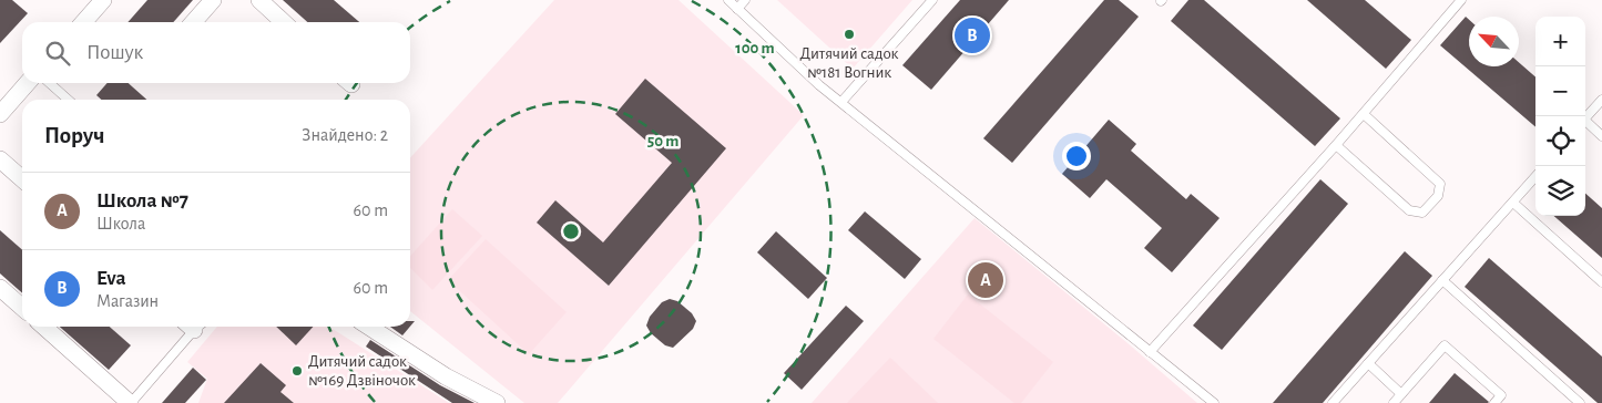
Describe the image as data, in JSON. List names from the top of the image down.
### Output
{
  "places": ["Дитячий садок №181 Вогник", "Дитячий садок №169 Дзвіночок"],
  "north": "top left",
  "page": {
    "pins": ["B", "A"],
    "map_buttons": ["+", "−"],
    "search": "Пошук",
    "heading": ["Поруч", "Знайдено: 2"],
    "list": [
      {
        "mark": "A",
        "name": "Школа №7",
        "note": "Школа",
        "value": "60 m"
      },
      {
        "mark": "B",
        "name": "Eva",
        "note": "Магазин",
        "value": "60 m"
      }
    ]
  },
  "rings": ["100 m", "50 m"]
}
